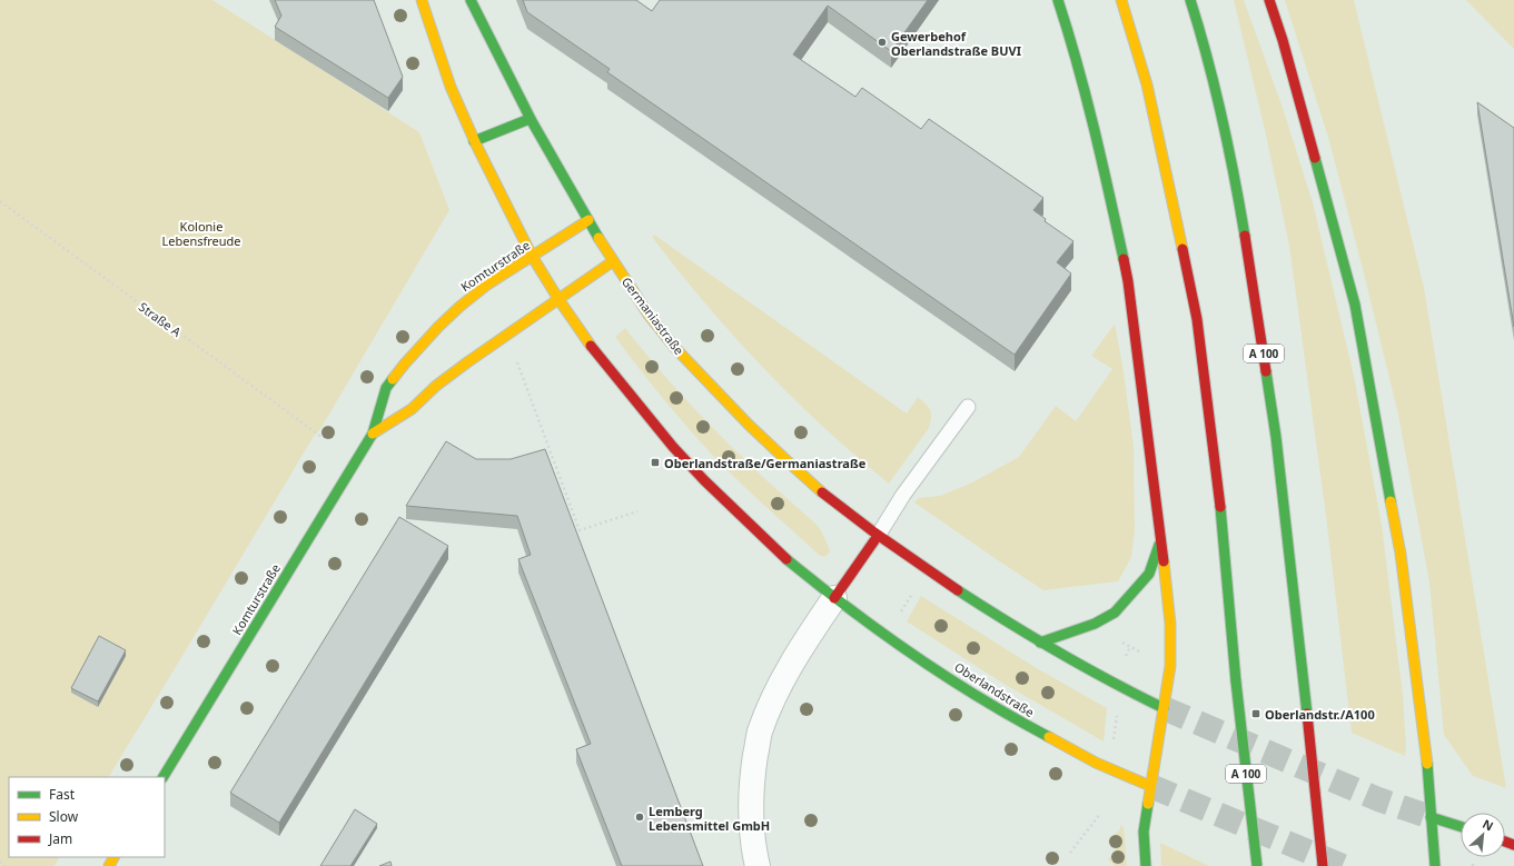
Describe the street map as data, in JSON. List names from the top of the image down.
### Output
{
  "streets": {
    "main road": [
      "Komturstraße",
      "Germaniastraße",
      "A 100",
      "Oberlandstraße"
    ],
    "path": ["Straße A"]
  },
  "crossings": [
    ["Komturstraße", "Germaniastraße"]
  ],
  "parks": ["Kolonie Lebensfreude"],
  "places": {
    "other": ["Gewerbehof Oberlandstraße BUVI", "Lemberg Lebensmittel GmbH"],
    "transit": ["Oberlandstraße/Germaniastraße", "Oberlandstr./A100"]
  },
  "legend": ["Fast", "Slow", "Jam"],
  "north": "top right"
}
